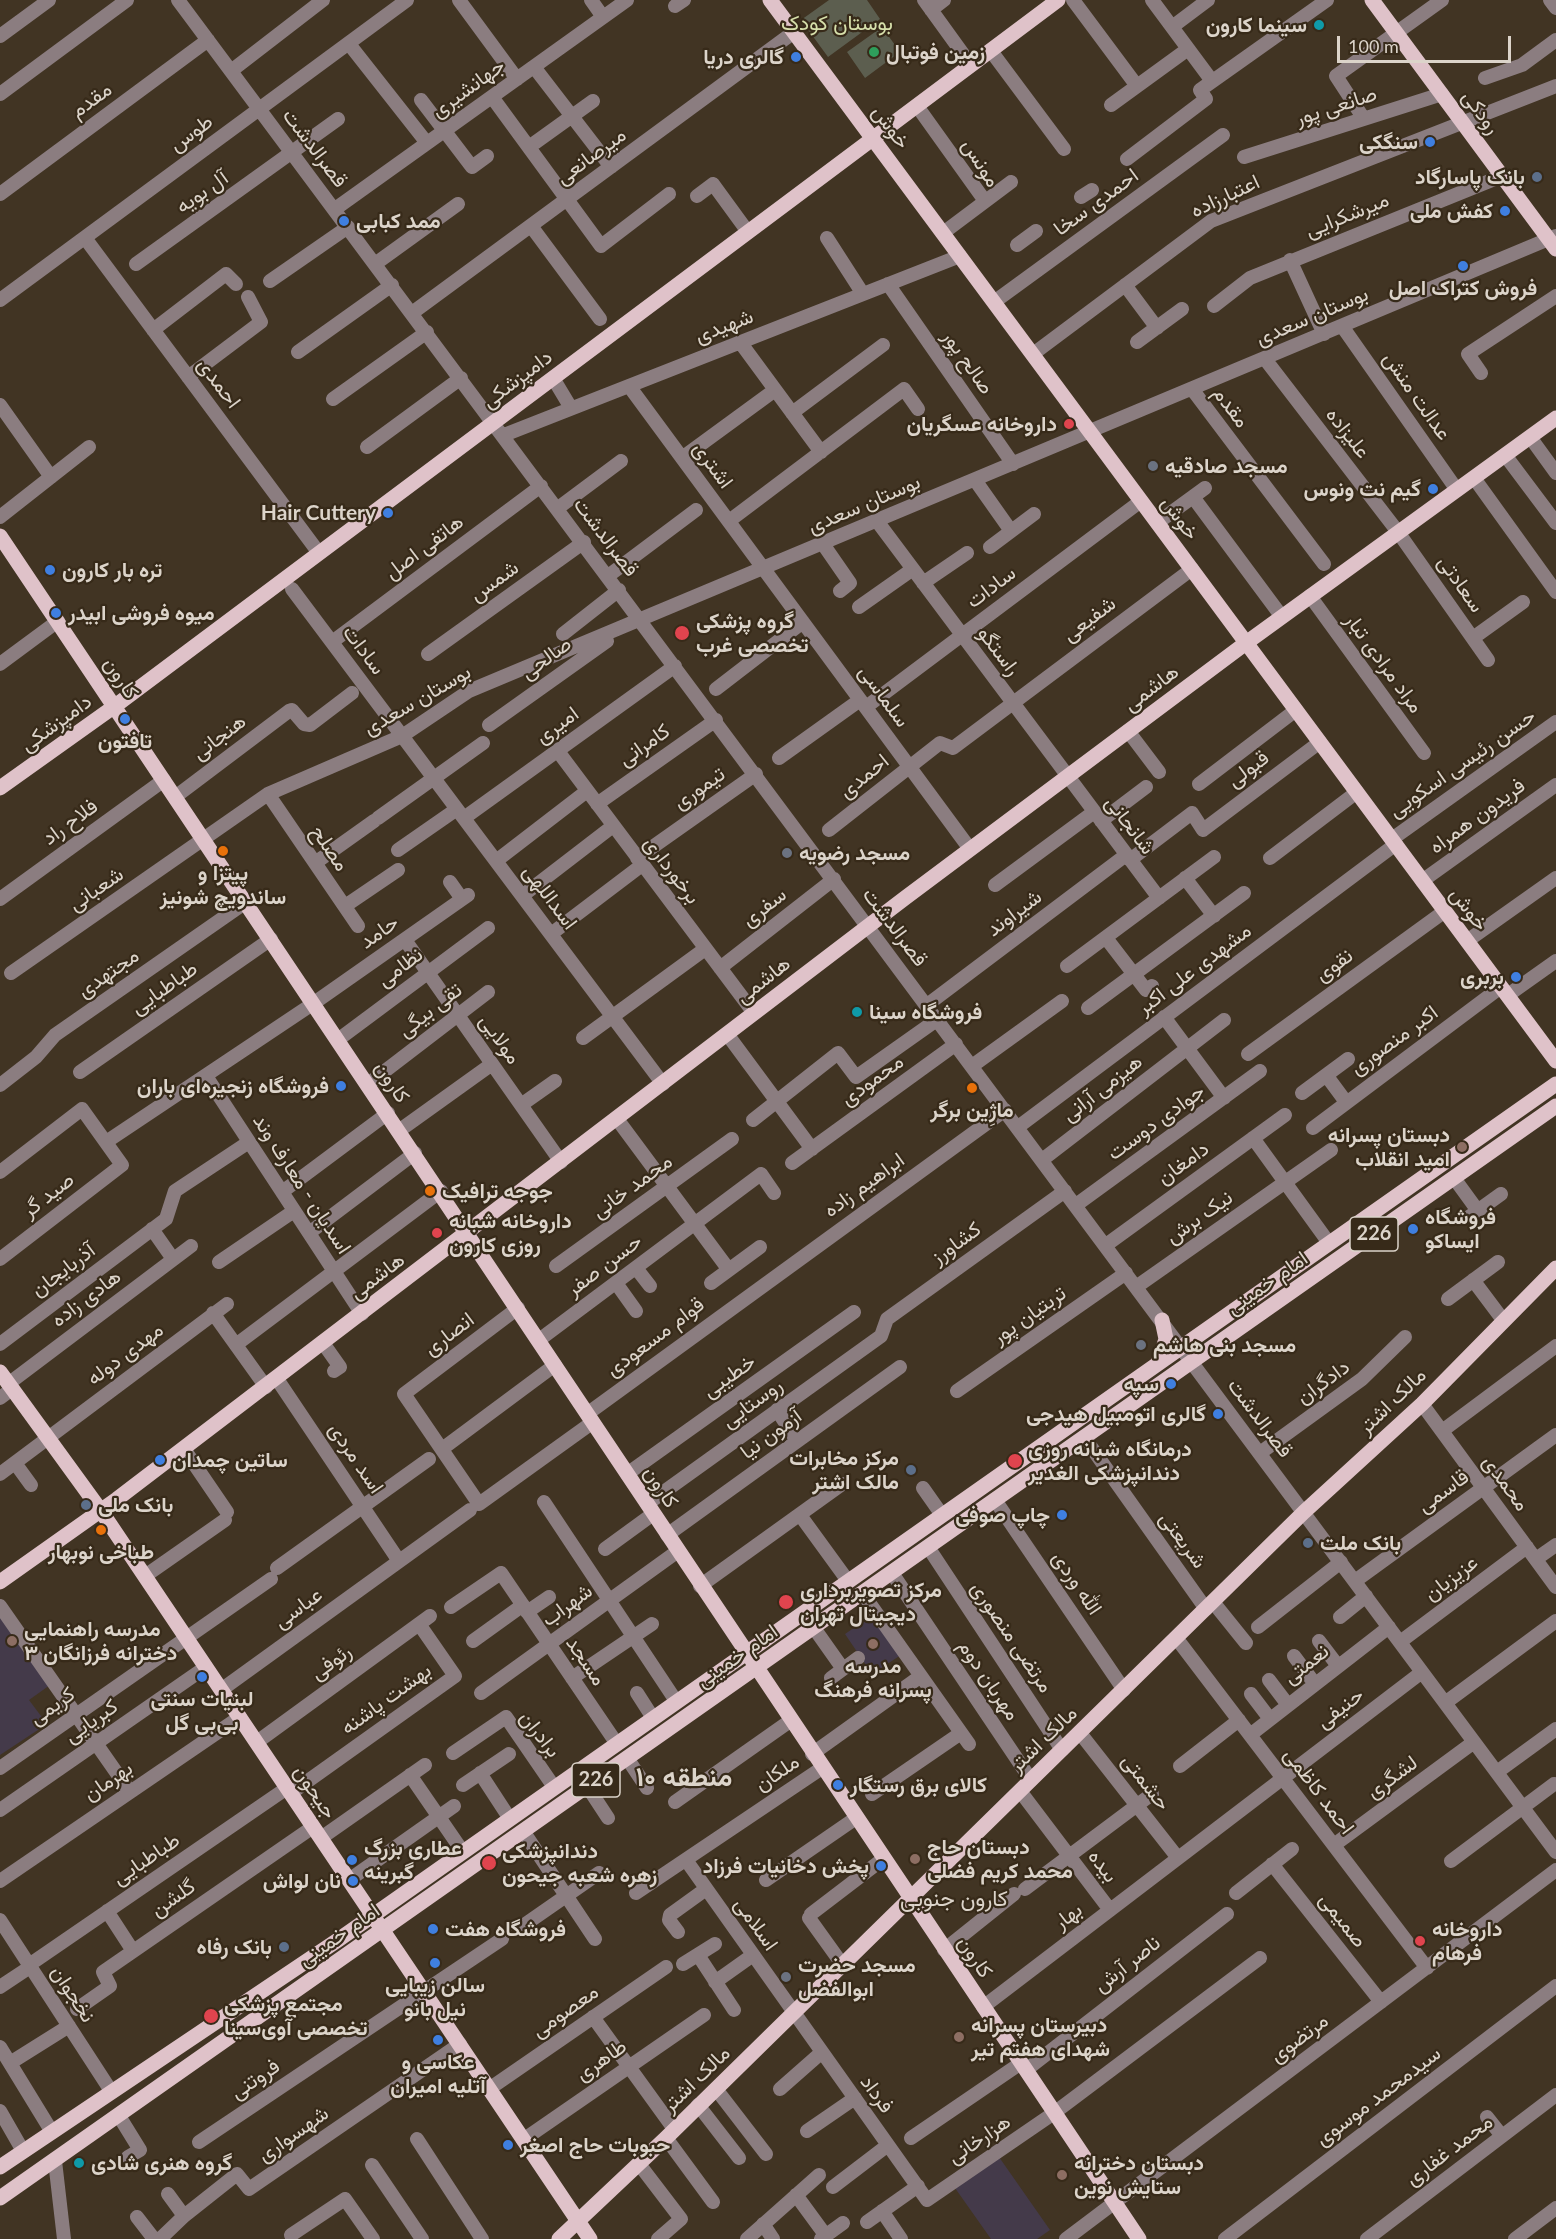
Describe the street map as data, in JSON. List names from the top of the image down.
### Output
{
  "streets": {
    "main road": [
      "رودکی",
      "خوش",
      "دامپزشکی",
      "کارون",
      "هاشمی",
      "226",
      "امام خمینی",
      "مالک اشتر",
      "جیحون"
    ],
    "street": [
      "جهانشیری",
      "مقدم",
      "صانعی پور",
      "طوس",
      "قصرالدشت",
      "میرصانعی",
      "مونس",
      "آل بویه",
      "اعتبارزاده",
      "احمدی سخا",
      "میرشکرایی",
      "بوستان سعدی",
      "شهیدی",
      "صالح پور",
      "احمدی",
      "عدالت منش",
      "علیزاده",
      "اشتری",
      "هاتفی اصل",
      "شمس",
      "سعادتی",
      "سادات",
      "شفیعی",
      "راستگو",
      "صالحی",
      "مراد مرادی تبار",
      "سلماسی",
      "امیری",
      "هنجانی",
      "کامرانی",
      "حسن رئیسی اسکویی",
      "قبولی",
      "تیموری",
      "فریدون همراه",
      "فلاح راد",
      "شانجانی",
      "مصلح",
      "برخورداری",
      "شعبانی",
      "اسداللهی",
      "سفری",
      "شیراوند",
      "حامد",
      "نقوی",
      "نظامی",
      "مشهدی علی اکبر",
      "مجتهدی",
      "طباطبایی",
      "تقی بیگی",
      "مولایی",
      "اکبر منصوری",
      "محمودی",
      "هیزمی آرانی",
      "جوادی دوست",
      "دامغان",
      "اسدیان - معارف وند",
      "ابراهیم زاده",
      "محمد خانی",
      "صید گر",
      "نیک برش",
      "کشاورز",
      "حسن صفر",
      "آذربایجان",
      "هادی زاده",
      "تربتیان پور",
      "انصاری",
      "قوام مسعودی",
      "مهدی دوله",
      "خطیبی",
      "دادگران",
      "روستایی",
      "آزمون نیا",
      "اسد مردی",
      "محمدی",
      "قاسمی",
      "شریعتی",
      "عزیزیان",
      "الله وردی",
      "شهراب",
      "عباسی",
      "مرتضی منصوری",
      "مسجد",
      "رئوفی",
      "نعمتی",
      "مهربان دوم",
      "بهشت پاشنه",
      "کریمی",
      "حنیفی",
      "کبریایی",
      "برادران",
      "ملکان",
      "لشگری",
      "بهرمان",
      "حشمتی",
      "احمد کاظمی",
      "بیده",
      "گلشن",
      "بهار",
      "صمیمی",
      "اسلامی",
      "ناصر آرش",
      "نخجوان",
      "معصومی",
      "مرتضوی",
      "طاهری",
      "فروتنی",
      "فرداد",
      "سیدمحمد موسوی",
      "شهسواری",
      "هزارخانی",
      "محمد غفاری"
    ]
  },
  "crossings": [
    ["جهانشیری", "قصرالدشت"],
    ["مقدم", "قصرالدشت"],
    ["مقدم", "بوستان سعدی"],
    ["صانعی پور", "رودکی"],
    ["رودکی", "اعتبارزاده"],
    ["رودکی", "میرشکرایی"],
    ["رودکی", "بوستان سعدی"],
    ["خوش", "میرصانعی"],
    ["خوش", "مونس"],
    ["خوش", "اعتبارزاده"],
    ["خوش", "احمدی سخا"],
    ["خوش", "بوستان سعدی"],
    ["خوش", "شهیدی"],
    ["خوش", "دامپزشکی"],
    ["خوش", "سادات"],
    ["خوش", "شفیعی"],
    ["خوش", "هاشمی"],
    ["خوش", "حسن رئیسی اسکویی"],
    ["خوش", "قبولی"],
    ["خوش", "فریدون همراه"],
    ["خوش", "نقوی"],
    ["خوش", "مشهدی علی اکبر"],
    ["خوش", "اکبر منصوری"],
    ["طوس", "قصرالدشت"],
    ["طوس", "احمدی"],
    ["قصرالدشت", "میرصانعی"],
    ["قصرالدشت", "آل بویه"],
    ["قصرالدشت", "بوستان سعدی"],
    ["قصرالدشت", "شهیدی"],
    ["قصرالدشت", "دامپزشکی"],
    ["قصرالدشت", "هاتفی اصل"],
    ["قصرالدشت", "شمس"],
    ["قصرالدشت", "هاشمی"],
    ["قصرالدشت", "امیری"],
    ["قصرالدشت", "کامرانی"],
    ["قصرالدشت", "تیموری"],
    ["قصرالدشت", "سفری"],
    ["قصرالدشت", "شیراوند"],
    ["قصرالدشت", "مشهدی علی اکبر"],
    ["قصرالدشت", "محمودی"],
    ["قصرالدشت", "هیزمی آرانی"],
    ["قصرالدشت", "جوادی دوست"],
    ["قصرالدشت", "دامغان"],
    ["قصرالدشت", "ابراهیم زاده"],
    ["قصرالدشت", "نیک برش"],
    ["قصرالدشت", "کشاورز"],
    ["قصرالدشت", "امام خمینی"],
    ["قصرالدشت", "تربتیان پور"],
    ["قصرالدشت", "دادگران"],
    ["قصرالدشت", "مالک اشتر"],
    ["قصرالدشت", "قاسمی"],
    ["قصرالدشت", "عزیزیان"],
    ["قصرالدشت", "نعمتی"],
    ["قصرالدشت", "حنیفی"],
    ["قصرالدشت", "لشگری"],
    ["مونس", "دامپزشکی"],
    ["بوستان سعدی", "صالح پور"],
    ["بوستان سعدی", "عدالت منش"],
    ["بوستان سعدی", "علیزاده"],
    ["بوستان سعدی", "اشتری"],
    ["بوستان سعدی", "سادات"],
    ["بوستان سعدی", "راستگو"],
    ["بوستان سعدی", "صالحی"],
    ["بوستان سعدی", "کارون"],
    ["بوستان سعدی", "سلماسی"],
    ["بوستان سعدی", "مصلح"],
    ["بوستان سعدی", "شعبانی"],
    ["بوستان سعدی", "اسداللهی"],
    ["شهیدی", "صالح پور"],
    ["شهیدی", "اشتری"],
    ["دامپزشکی", "احمدی"],
    ["دامپزشکی", "سادات"],
    ["دامپزشکی", "کارون"],
    ["احمدی", "شفیعی"],
    ["احمدی", "راستگو"],
    ["احمدی", "سلماسی"],
    ["عدالت منش", "هاشمی"],
    ["علیزاده", "سعادتی"],
    ["علیزاده", "هاشمی"],
    ["اشتری", "سلماسی"],
    ["هاتفی اصل", "سادات"],
    ["سعادتی", "هاشمی"],
    ["سادات", "راستگو"],
    ["سادات", "سلماسی"],
    ["سادات", "اسداللهی"],
    ["شفیعی", "راستگو"],
    ["راستگو", "هاشمی"],
    ["راستگو", "شانجانی"],
    ["مراد مرادی تبار", "هاشمی"],
    ["کارون", "هاشمی"],
    ["کارون", "هنجانی"],
    ["کارون", "فلاح راد"],
    ["کارون", "شعبانی"],
    ["کارون", "حامد"],
    ["کارون", "نظامی"],
    ["کارون", "مجتهدی"],
    ["کارون", "طباطبایی"],
    ["کارون", "تقی بیگی"],
    ["کارون", "حسن صفر"],
    ["کارون", "امام خمینی"],
    ["کارون", "انصاری"],
    ["کارون", "قوام مسعودی"],
    ["کارون", "خطیبی"],
    ["کارون", "مالک اشتر"],
    ["کارون", "روستایی"],
    ["کارون", "آزمون نیا"],
    ["کارون", "شهراب"],
    ["کارون", "ملکان"],
    ["کارون", "بهار"],
    ["کارون", "ناصر آرش"],
    ["کارون", "مرتضوی"],
    ["کارون", "هزارخانی"],
    ["هاشمی", "سلماسی"],
    ["هاشمی", "شانجانی"],
    ["هاشمی", "برخورداری"],
    ["هاشمی", "اسداللهی"],
    ["هاشمی", "مولایی"],
    ["هاشمی", "اسدیان - معارف وند"],
    ["هاشمی", "اسد مردی"],
    ["هاشمی", "جیحون"],
    ["امیری", "برخورداری"],
    ["امیری", "اسداللهی"],
    ["کامرانی", "برخورداری"],
    ["حسن رئیسی اسکویی", "مشهدی علی اکبر"],
    ["قبولی", "شیراوند"],
    ["تیموری", "برخورداری"],
    ["تیموری", "اسداللهی"],
    ["شانجانی", "شیراوند"],
    ["برخورداری", "سفری"],
    ["حامد", "مولایی"],
    ["حامد", "اسدیان - معارف وند"],
    ["حامد", "صید گر"],
    ["نظامی", "مولایی"],
    ["طباطبایی", "بهشت پاشنه"],
    ["طباطبایی", "جیحون"],
    ["طباطبایی", "نخجوان"],
    ["تقی بیگی", "مولایی"],
    ["اسدیان - معارف وند", "آذربایجان"],
    ["ابراهیم زاده", "قوام مسعودی"],
    ["کشاورز", "روستایی"],
    ["امام خمینی", "شریعتی"],
    ["امام خمینی", "الله وردی"],
    ["امام خمینی", "مرتضی منصوری"],
    ["امام خمینی", "مسجد"],
    ["امام خمینی", "مهربان دوم"],
    ["امام خمینی", "برادران"],
    ["امام خمینی", "جیحون"],
    ["امام خمینی", "نخجوان"],
    ["هادی زاده", "جیحون"],
    ["قوام مسعودی", "عباسی"],
    ["مهدی دوله", "اسد مردی"],
    ["مهدی دوله", "جیحون"],
    ["مالک اشتر", "محمدی"],
    ["مالک اشتر", "شریعتی"],
    ["مالک اشتر", "الله وردی"],
    ["مالک اشتر", "مرتضی منصوری"],
    ["مالک اشتر", "مهربان دوم"],
    ["مالک اشتر", "حشمتی"],
    ["مالک اشتر", "احمد کاظمی"],
    ["مالک اشتر", "جیحون"],
    ["مالک اشتر", "بیده"],
    ["مالک اشتر", "اسلامی"],
    ["مالک اشتر", "فرداد"],
    ["اسد مردی", "عباسی"],
    ["اسد مردی", "کریمی"],
    ["محمدی", "قاسمی"],
    ["محمدی", "عزیزیان"],
    ["شهراب", "مسجد"],
    ["عباسی", "جیحون"],
    ["رئوفی", "بهشت پاشنه"],
    ["رئوفی", "جیحون"],
    ["نعمتی", "احمد کاظمی"],
    ["مهربان دوم", "بیده"],
    ["بهشت پاشنه", "جیحون"],
    ["کریمی", "جیحون"],
    ["حنیفی", "حشمتی"],
    ["حنیفی", "احمد کاظمی"],
    ["حنیفی", "بهار"],
    ["کبریایی", "جیحون"],
    ["ملکان", "اسلامی"],
    ["لشگری", "احمد کاظمی"],
    ["بهرمان", "جیحون"],
    ["حشمتی", "بهار"],
    ["احمد کاظمی", "مرتضوی"],
    ["جیحون", "گلشن"],
    ["جیحون", "معصومی"],
    ["جیحون", "طاهری"],
    ["جیحون", "فروتنی"],
    ["جیحون", "شهسواری"],
    ["بیده", "بهار"],
    ["صمیمی", "مرتضوی"],
    ["اسلامی", "فرداد"],
    ["فرداد", "هزارخانی"]
  ],
  "districts": ["منطقه ۱۰", "کارون جنوبی"],
  "parks": ["بوستان کودک"],
  "places": [
    "سینما کارون",
    "زمین فوتبال",
    "گالری دریا",
    "سنگکی",
    "بانک پاسارگاد",
    "کفش ملی",
    "ممد کبابی",
    "فروش کتراک اصل",
    "داروخانه عسگریان",
    "مسجد صادقیه",
    "گیم نت ونوس",
    "Hair Cuttery",
    "تره بار کارون",
    "میوه فروشی ابیدر",
    "گروه پزشکی تخصصی غرب",
    "تافتون",
    "پیتزا و ساندویچ شونیز",
    "مسجد رضویه",
    "بربری",
    "فروشگاه سینا",
    "فروشگاه زنجیره‌ای باران",
    "ماژِین برگر",
    "دبستان پسرانه امید انقلاب",
    "جوجه ترافیک",
    "فروشگاه ایساکو",
    "داروخانه شبانه روزی کارون",
    "مسجد بنی هاشم",
    "سپه",
    "گالرى اتومبیل هیدجى",
    "ساتین چمدان",
    "درمانگاه شبانه روزی دندانپزشکی الغدیر",
    "مرکز مخابرات مالک اشتر",
    "بانک ملی",
    "چاپ صوفی",
    "طباخی نوبهار",
    "بانک ملت",
    "مرکز تصویربرداری دیجیتال تهران",
    "مدرسه راهنمایی دخترانه فرزانگان ۳",
    "مدرسه پسرانه فرهنگ",
    "لبنیات سنتی بی‌بی گل",
    "کالای برق رستگار",
    "دبستان حاج محمد کریم فضلی",
    "عطاری بزرگ گبرینه",
    "دندانپزشکی زهره شعبه جیحون",
    "پخش دخانیات فرزاد",
    "نان لواش",
    "فروشگاه هفت",
    "داروخانه فرهام",
    "بانک رفاه",
    "سالن زیبایی نیل بانو",
    "مسجد حضرت ابوالفضل",
    "مجتمع پزشکی تخصصی آوی‌سینا",
    "دبیرستان پسرانه شهدای هفتم تیر",
    "عکاسی و آتلیه امیران",
    "حبوبات حاج اصغر",
    "گروه هنری شادی",
    "دبستان دخترانه ستایش نوین"
  ],
  "scale_bar": "100 m"
}
